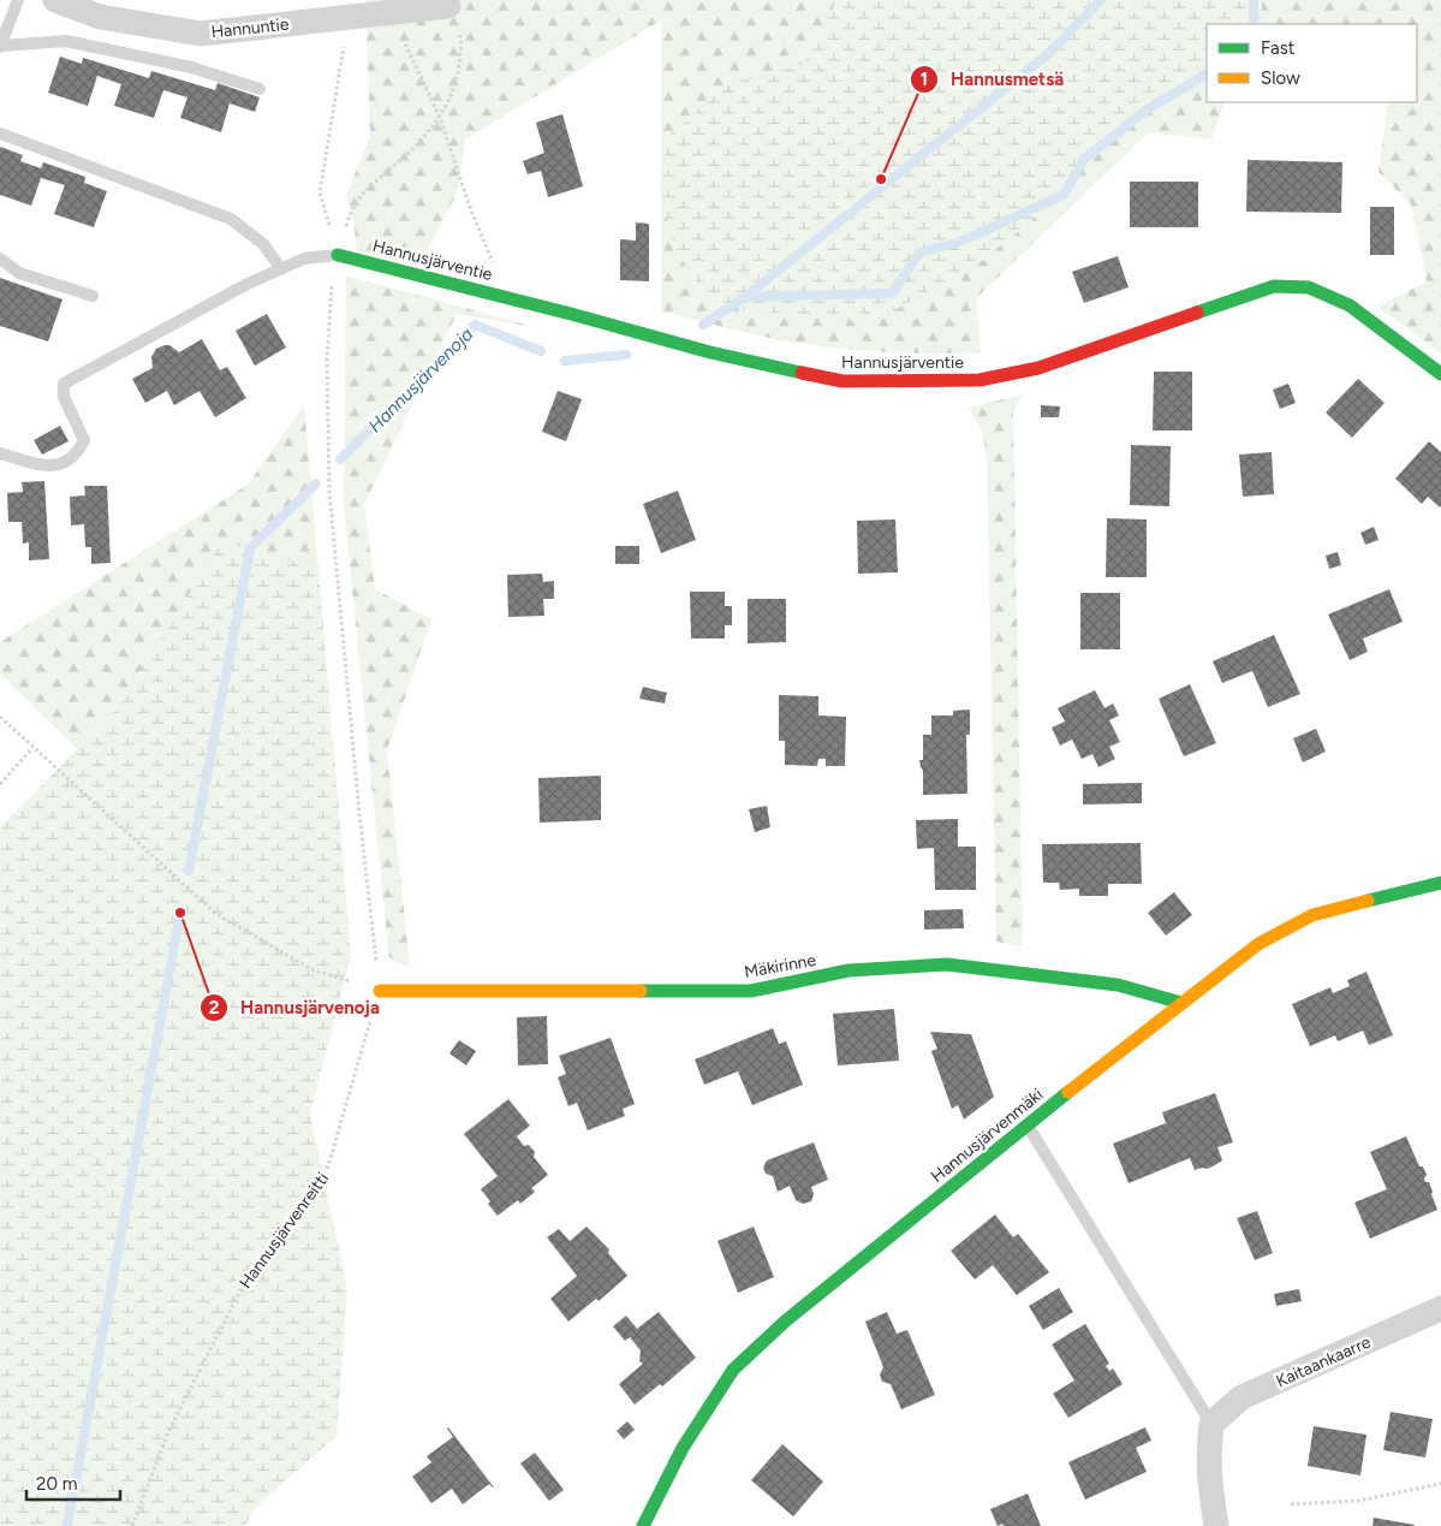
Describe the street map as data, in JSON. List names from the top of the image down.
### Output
{
  "streets": {
    "street": [
      "Hannuntie",
      "Hannusjärventie",
      "Mäkirinne",
      "Hannusjärvenmäki",
      "Kaitaankaarre"
    ],
    "path": ["Hannusjärvenreitti"]
  },
  "crossings": [
    ["Mäkirinne", "Hannusjärvenmäki"],
    ["Mäkirinne", "Hannusjärvenreitti"]
  ],
  "water": ["Hannusjärvenoja"],
  "places": ["Hannusmetsä", "Hannusjärvenoja"],
  "legend": ["Fast", "Slow"],
  "scale_bar": "20 m"
}
